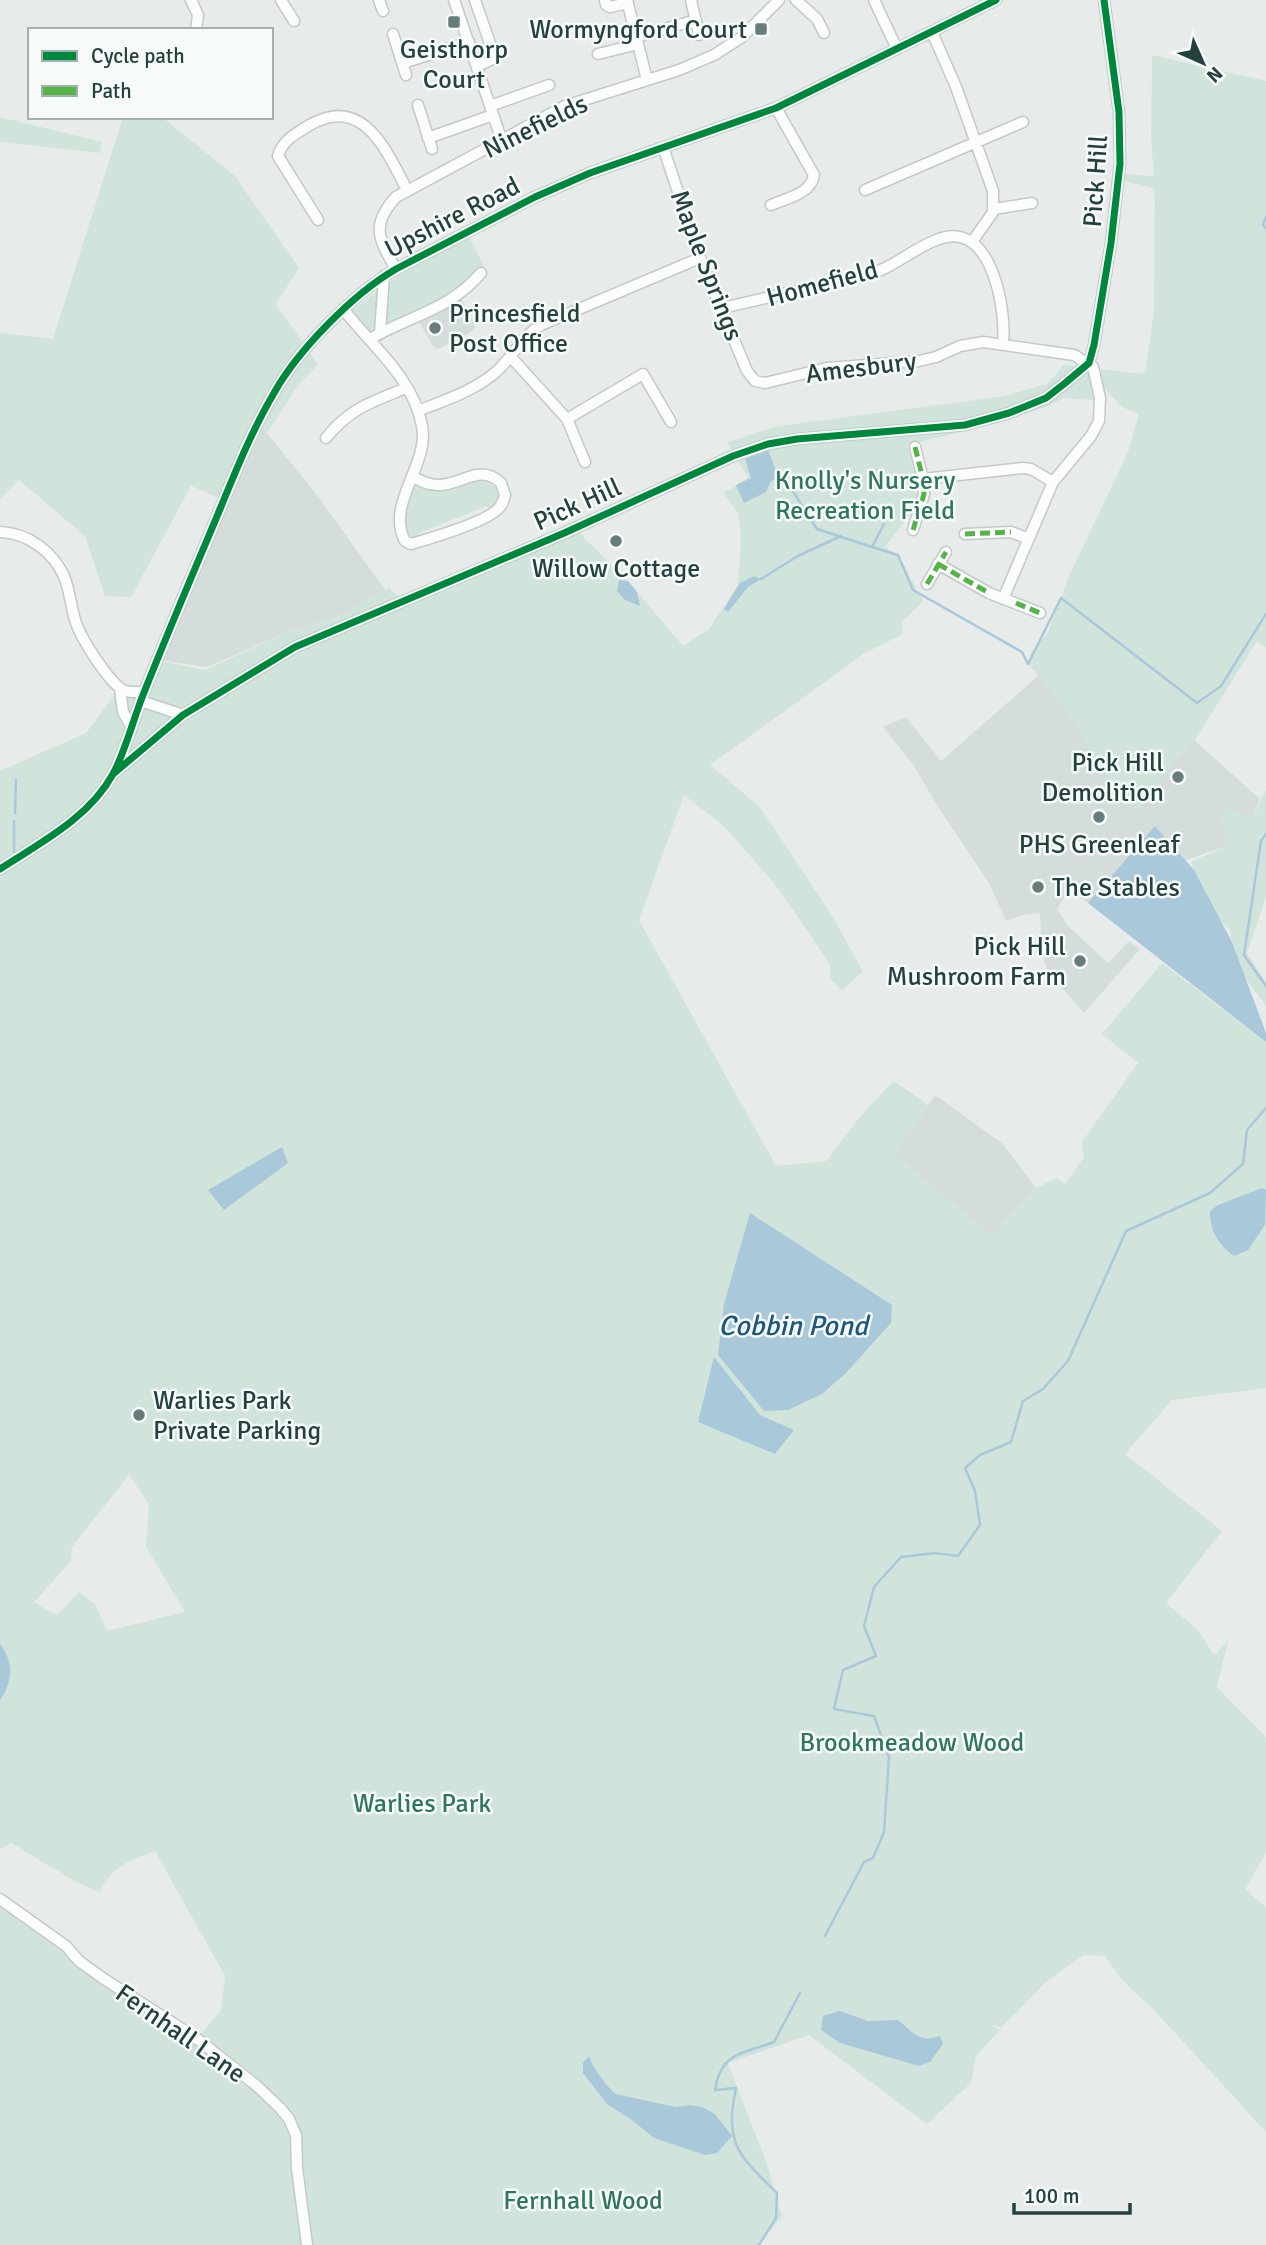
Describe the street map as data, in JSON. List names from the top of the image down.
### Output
{
  "streets": {
    "street": [
      "Ninefields",
      "Pick Hill",
      "Upshire Road",
      "Maple Springs",
      "Homefield",
      "Amesbury",
      "Fernhall Lane"
    ]
  },
  "crossings": [
    ["Ninefields", "Upshire Road"],
    ["Pick Hill", "Upshire Road"],
    ["Pick Hill", "Amesbury"],
    ["Upshire Road", "Maple Springs"],
    ["Maple Springs", "Homefield"],
    ["Maple Springs", "Amesbury"]
  ],
  "water": ["Cobbin Pond"],
  "parks": [
    "Knolly's Nursery Recreation Field",
    "Brookmeadow Wood",
    "Warlies Park",
    "Fernhall Wood"
  ],
  "places": {
    "transit": ["Geisthorp Court", "Wormyngford Court"],
    "other": [
      "Princesfield Post Office",
      "Willow Cottage",
      "Pick Hill Demolition",
      "PHS Greenleaf",
      "The Stables",
      "Pick Hill Mushroom Farm",
      "Warlies Park Private Parking"
    ]
  },
  "legend": ["Cycle path", "Path"],
  "scale_bar": "100 m",
  "north": "bottom right"
}
